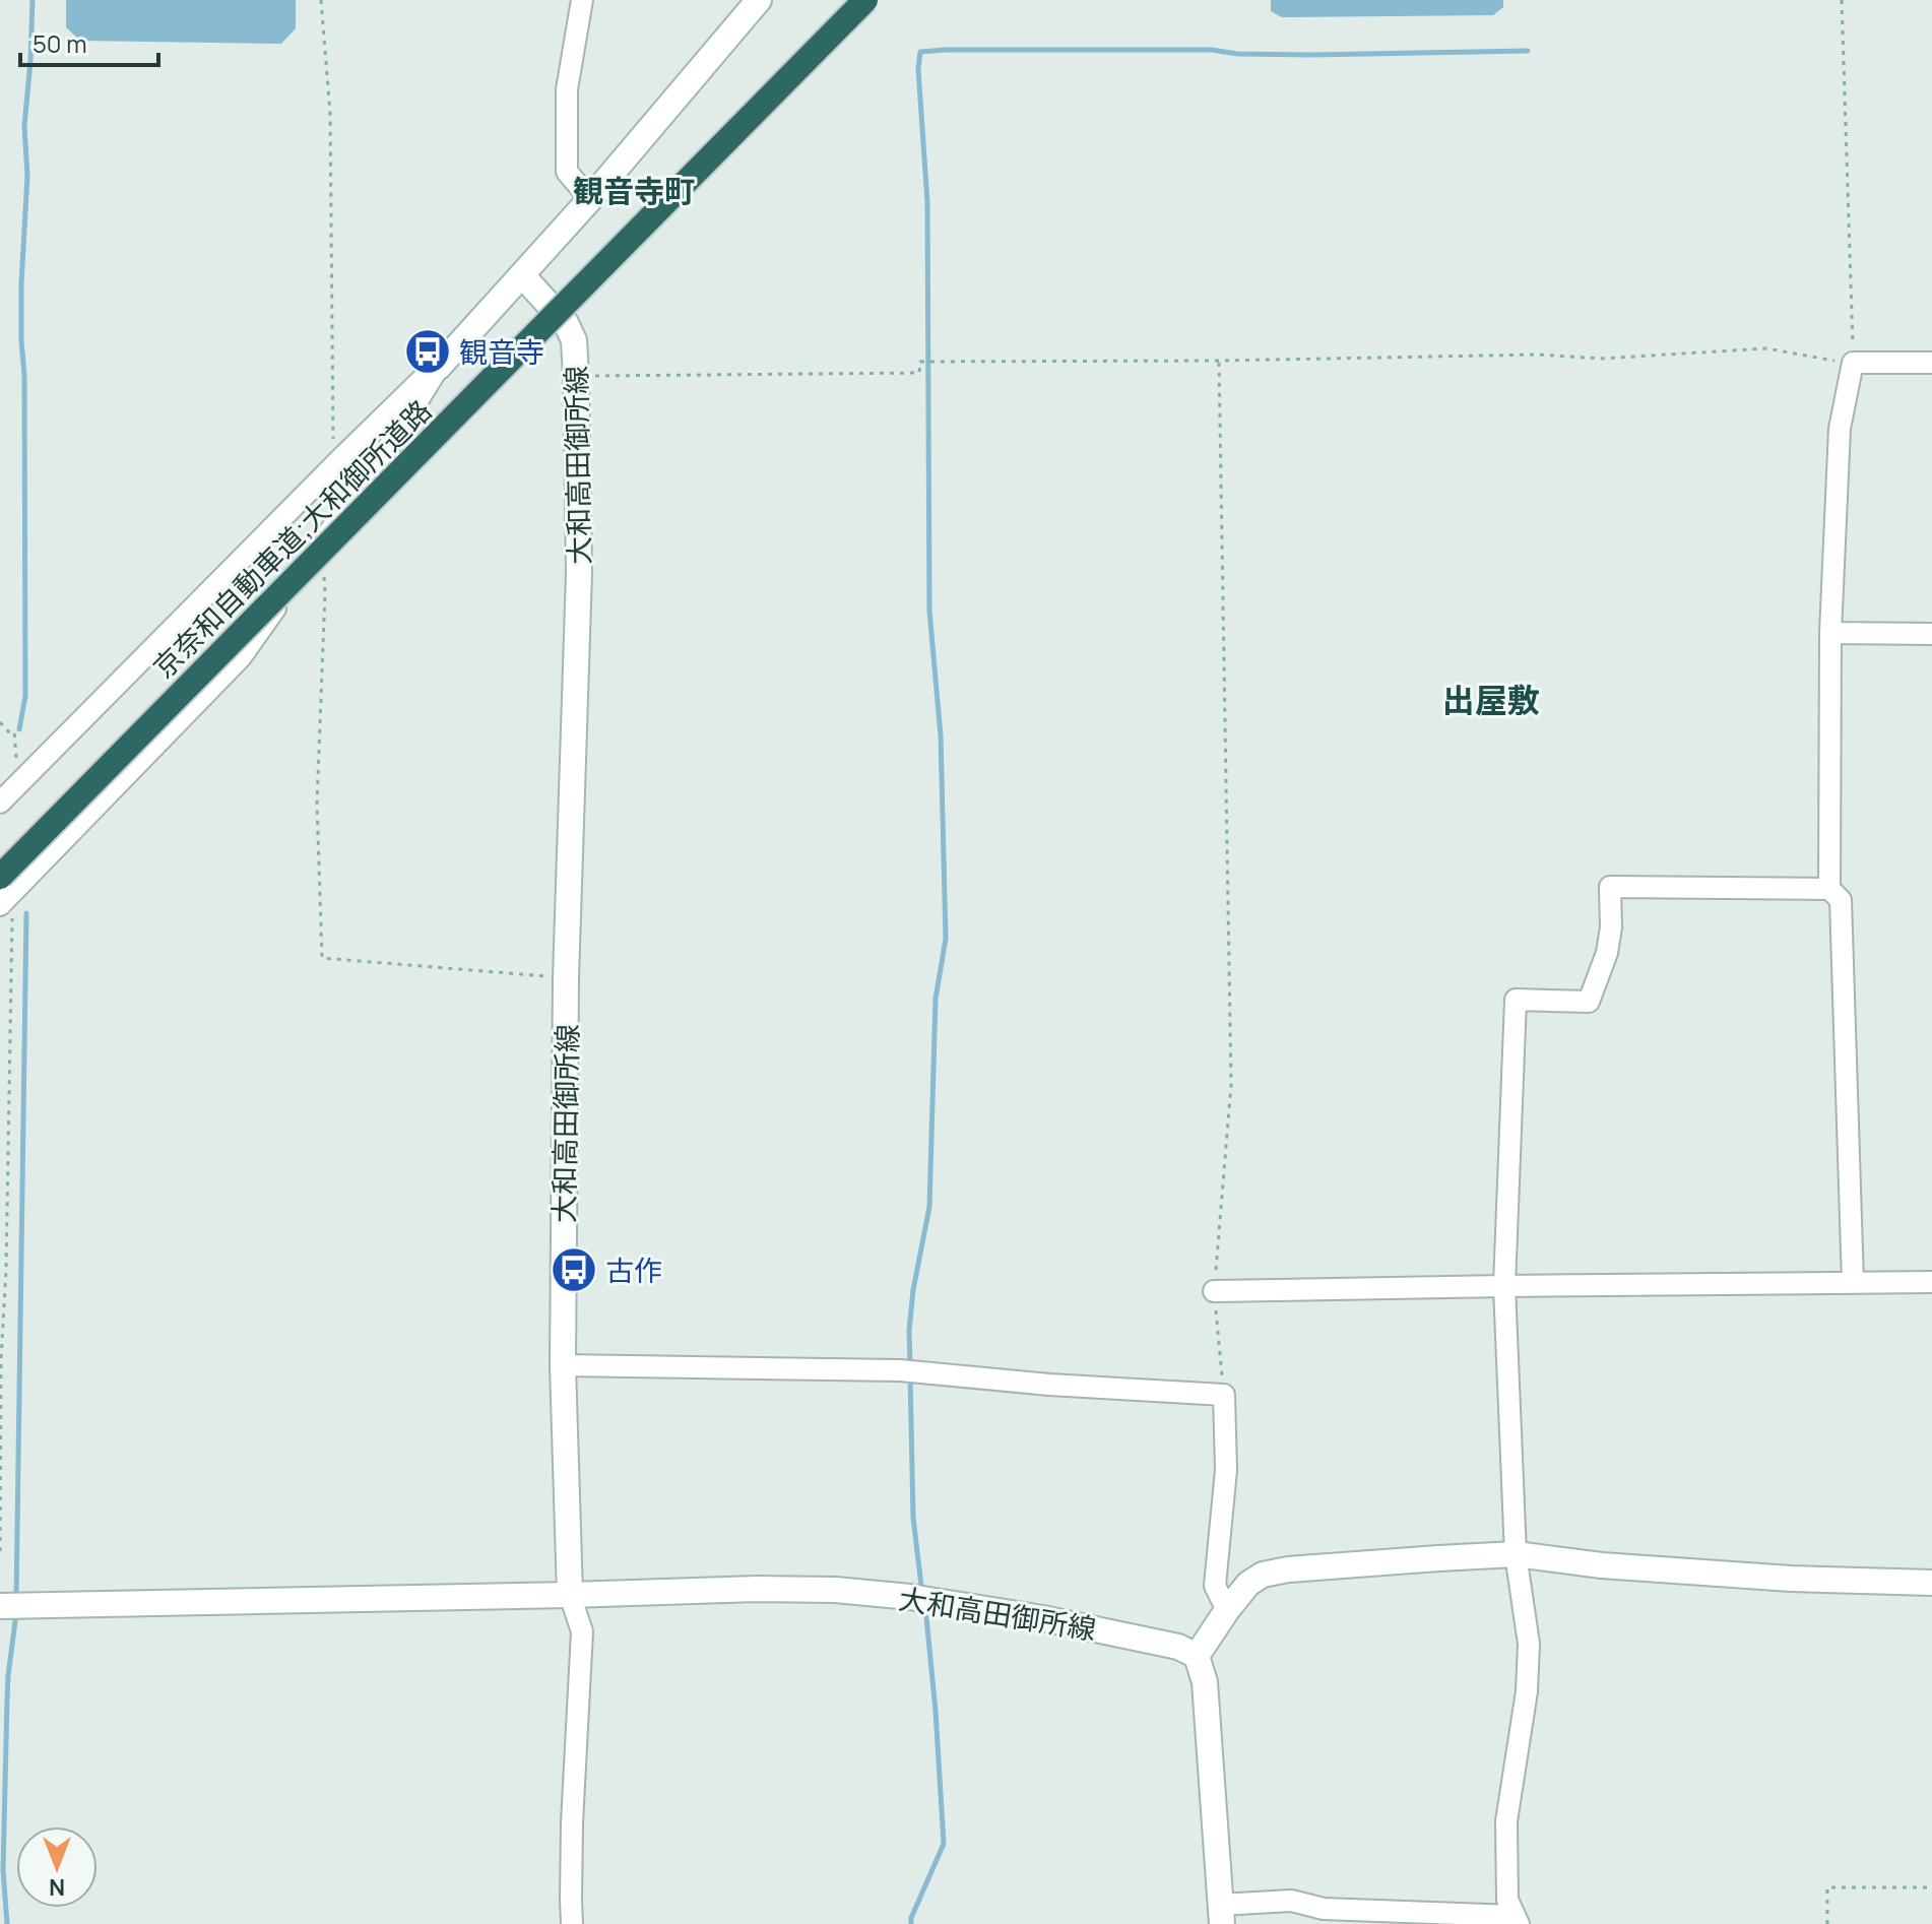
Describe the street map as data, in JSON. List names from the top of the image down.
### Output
{
  "streets": {
    "highway": ["京奈和自動車道;大和御所道路"],
    "main road": ["大和高田御所線"]
  },
  "districts": ["観音寺町", "出屋敷"],
  "places": {
    "bus stop": ["観音寺", "古作"]
  },
  "scale_bar": "50 m",
  "north": "bottom"
}
